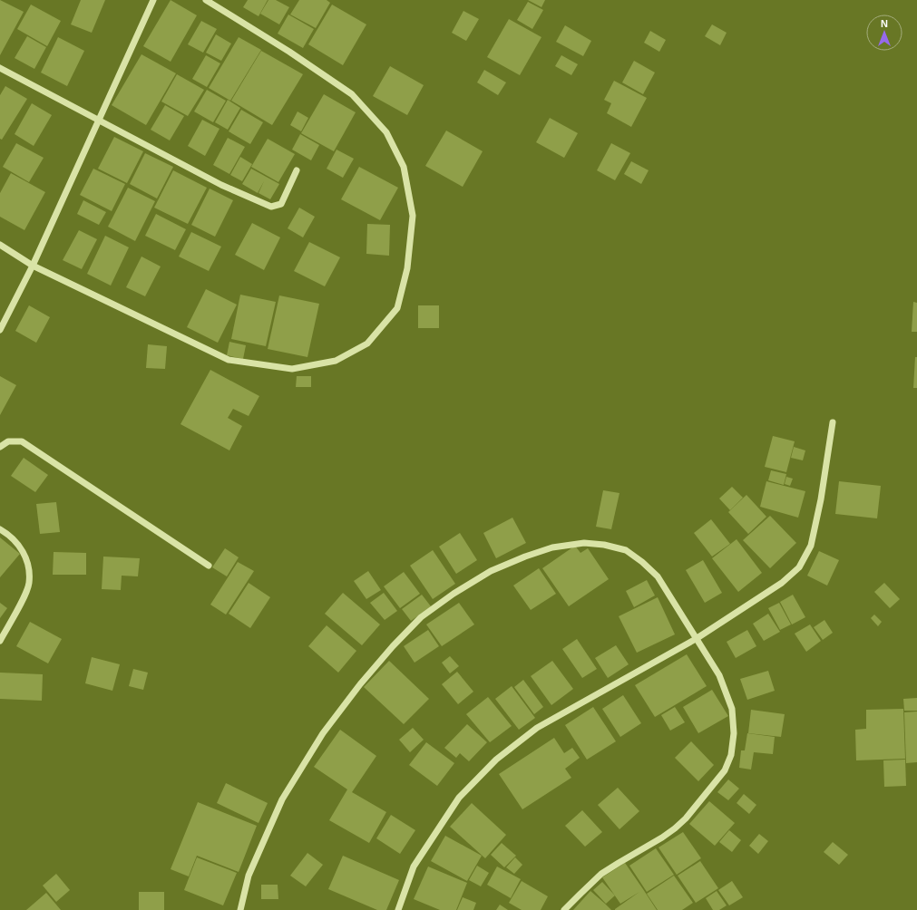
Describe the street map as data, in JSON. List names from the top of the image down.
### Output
{
  "north": "top"
}
